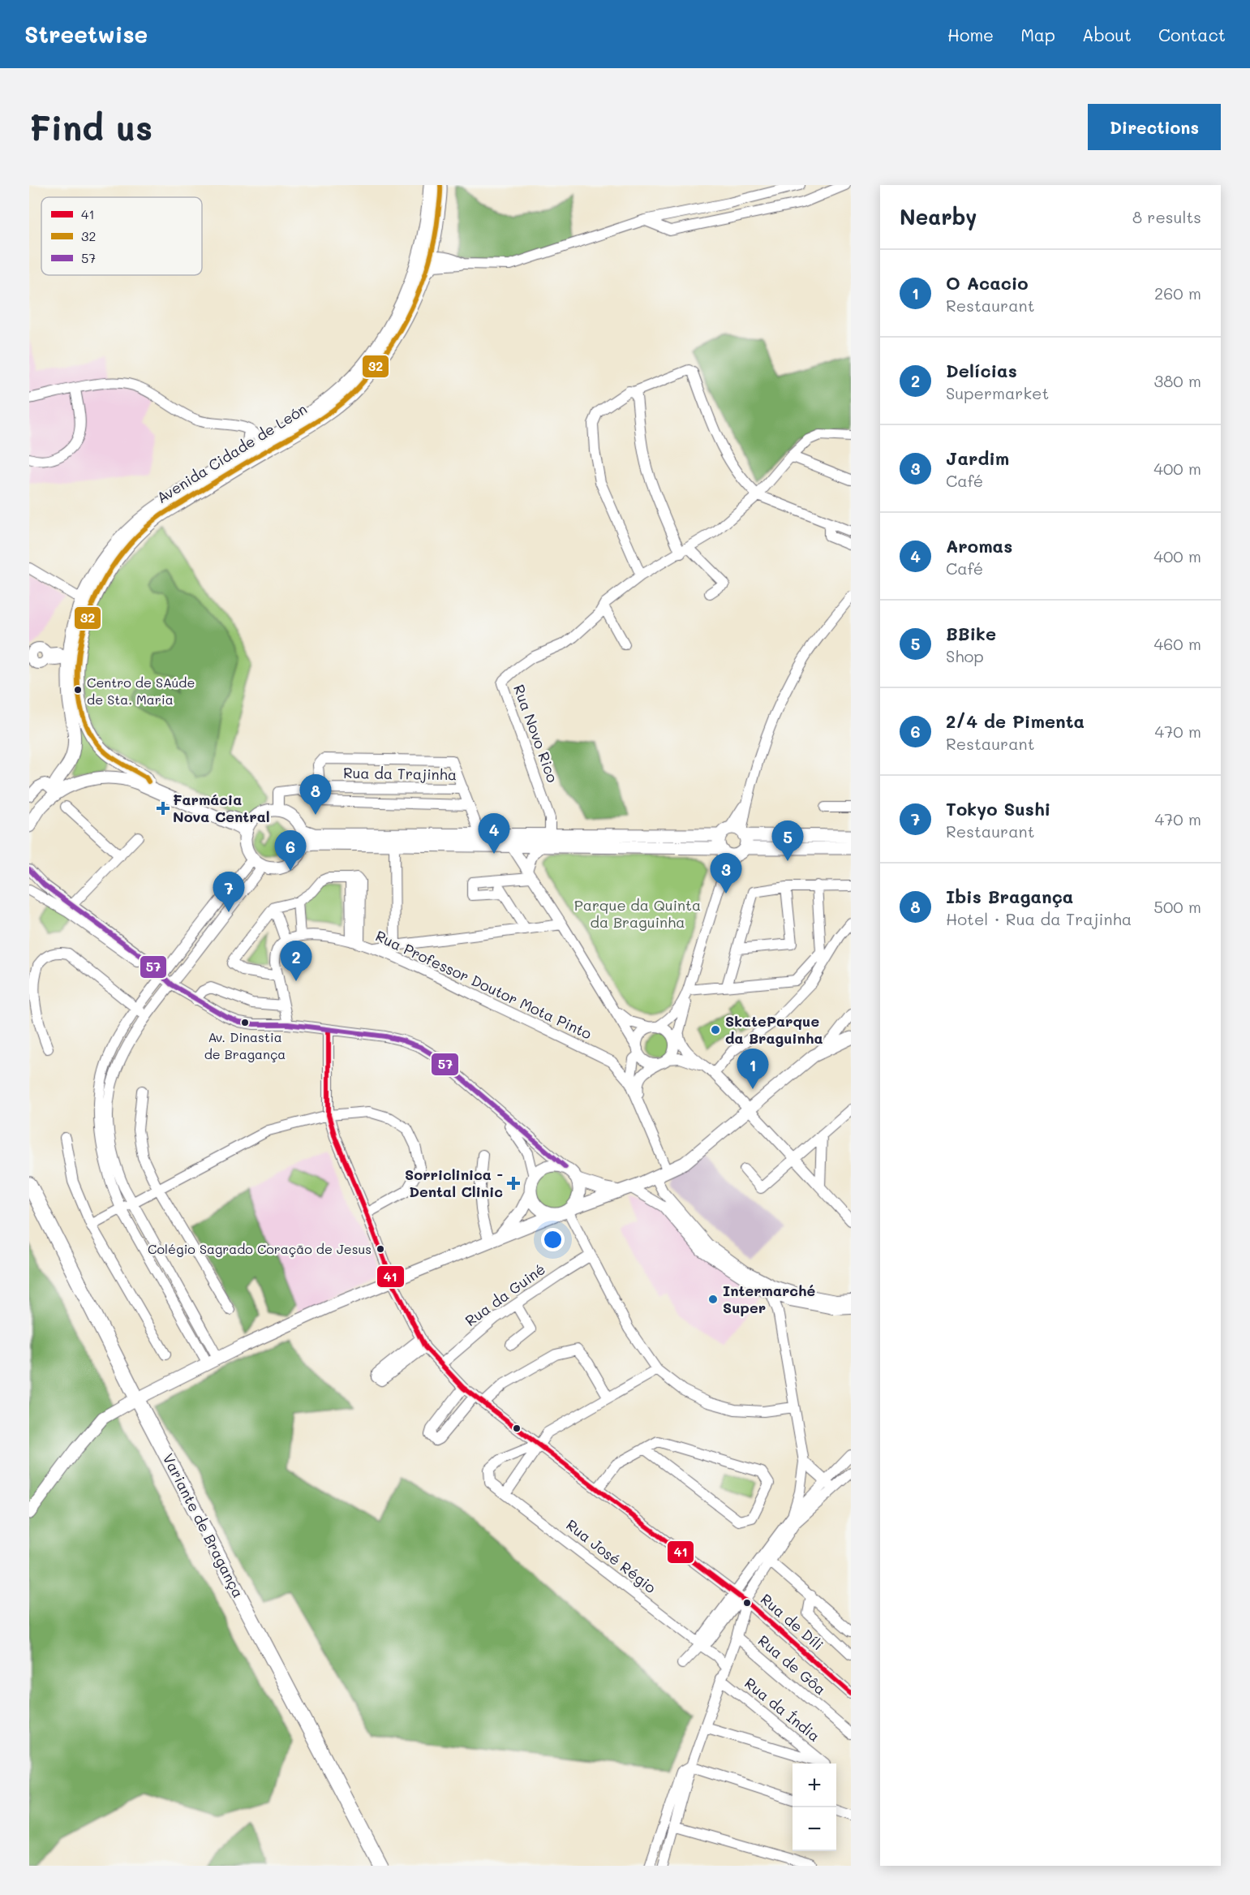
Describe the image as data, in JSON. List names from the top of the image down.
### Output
{
  "streets": {
    "highway": ["Variante de Bragança"],
    "main road": ["Avenida Cidade de León"],
    "street": [
      "Rua Novo Rico",
      "Rua da Trajinha",
      "Rua Professor Doutor Mota Pinto",
      "Rua da Guiné",
      "Rua José Régio",
      "Rua de Díli",
      "Rua de Gôa",
      "Rua da Índia"
    ]
  },
  "crossings": [
    ["Rua da Guiné", "Rua de Díli"],
    ["Rua José Régio", "Rua de Díli"]
  ],
  "parks": ["Parque da Quinta da Braguinha"],
  "places": {
    "other": [
      "Centro de SAúde de Sta. Maria",
      "Av. Dinastia de Bragança",
      "SkateParque da Braguinha",
      "Colégio Sagrado Coração de Jesus",
      "Intermarché Super"
    ],
    "health": ["Farmácia Nova Central", "Sorriclinica - Dental Clinic"]
  },
  "lines": ["transit line 32", "transit line 57", "transit line 41"],
  "legend": ["41", "32", "57"],
  "page": {
    "header": "Streetwise",
    "nav": [
      "Home",
      "Map",
      "About",
      "Contact"
    ],
    "buttons": "Directions",
    "title": "Find us",
    "heading": ["Nearby", "8 results"],
    "list": [
      {
        "mark": "1",
        "name": "O Acacio",
        "note": "Restaurant",
        "value": "260 m"
      },
      {
        "mark": "2",
        "name": "Delícias",
        "note": "Supermarket",
        "value": "380 m"
      },
      {
        "mark": "3",
        "name": "Jardim",
        "note": "Café",
        "value": "400 m"
      },
      {
        "mark": "4",
        "name": "Aromas",
        "note": "Café",
        "value": "400 m"
      },
      {
        "mark": "5",
        "name": "BBike",
        "note": "Shop",
        "value": "460 m"
      },
      {
        "mark": "6",
        "name": "2/4 de Pimenta",
        "note": "Restaurant",
        "value": "470 m"
      },
      {
        "mark": "7",
        "name": "Tokyo Sushi",
        "note": "Restaurant",
        "value": "470 m"
      },
      {
        "mark": "8",
        "name": "Ibis Bragança",
        "note": "Hotel · Rua da Trajinha",
        "value": "500 m"
      }
    ],
    "pins": [
      "8",
      "4",
      "5",
      "6",
      "3",
      "7",
      "2",
      "1"
    ],
    "map_buttons": ["+", "−"]
  }
}
